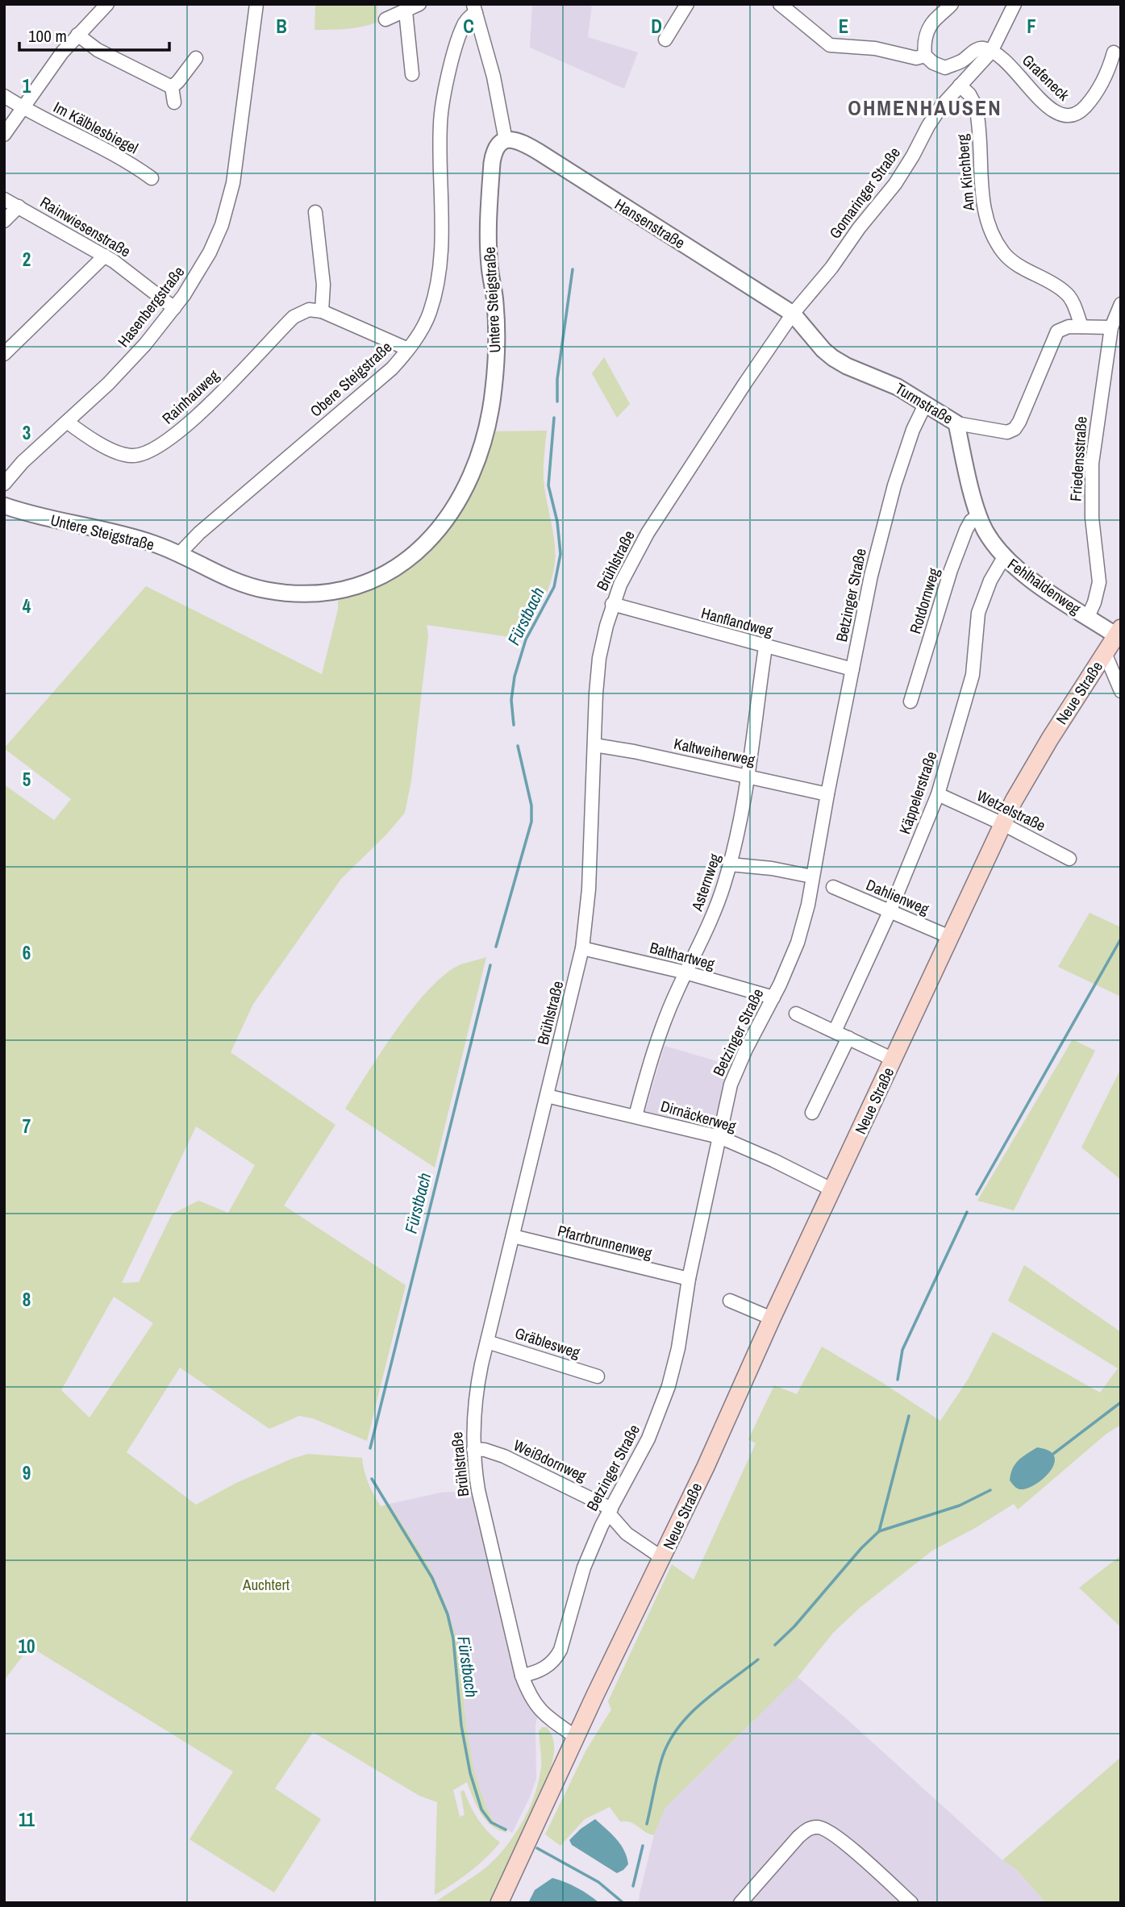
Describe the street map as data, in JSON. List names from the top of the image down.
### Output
{
  "streets": {
    "main road": ["Neue Straße"],
    "street": [
      "Grafeneck",
      "Im Kälblesbiegel",
      "Am Kirchberg",
      "Gomaringer Straße",
      "Hansenstraße",
      "Rainwiesenstraße",
      "Untere Steigstraße",
      "Hasenbergstraße",
      "Obere Steigstraße",
      "Rainhauweg",
      "Turmstraße",
      "Friedensstraße",
      "Brühlstraße",
      "Fehlhaldenweg",
      "Betzinger Straße",
      "Rotdornweg",
      "Hanflandweg",
      "Kaltweiherweg",
      "Käppelerstraße",
      "Wetzelstraße",
      "Asternweg",
      "Dahlienweg",
      "Balthartweg",
      "Dirnäckerweg",
      "Pfarrbrunnenweg",
      "Gräblesweg",
      "Weißdornweg"
    ]
  },
  "crossings": [
    ["Grafeneck", "Gomaringer Straße"],
    ["Am Kirchberg", "Gomaringer Straße"],
    ["Am Kirchberg", "Turmstraße"],
    ["Gomaringer Straße", "Hansenstraße"],
    ["Gomaringer Straße", "Turmstraße"],
    ["Gomaringer Straße", "Brühlstraße"],
    ["Hansenstraße", "Untere Steigstraße"],
    ["Hansenstraße", "Turmstraße"],
    ["Hansenstraße", "Brühlstraße"],
    ["Rainwiesenstraße", "Hasenbergstraße"],
    ["Untere Steigstraße", "Obere Steigstraße"],
    ["Hasenbergstraße", "Rainhauweg"],
    ["Turmstraße", "Brühlstraße"],
    ["Turmstraße", "Fehlhaldenweg"],
    ["Turmstraße", "Betzinger Straße"],
    ["Friedensstraße", "Fehlhaldenweg"],
    ["Brühlstraße", "Betzinger Straße"],
    ["Brühlstraße", "Hanflandweg"],
    ["Brühlstraße", "Neue Straße"],
    ["Brühlstraße", "Kaltweiherweg"],
    ["Brühlstraße", "Balthartweg"],
    ["Brühlstraße", "Dirnäckerweg"],
    ["Brühlstraße", "Pfarrbrunnenweg"],
    ["Brühlstraße", "Gräblesweg"],
    ["Brühlstraße", "Weißdornweg"],
    ["Fehlhaldenweg", "Rotdornweg"],
    ["Fehlhaldenweg", "Neue Straße"],
    ["Fehlhaldenweg", "Käppelerstraße"],
    ["Betzinger Straße", "Hanflandweg"],
    ["Betzinger Straße", "Kaltweiherweg"],
    ["Betzinger Straße", "Balthartweg"],
    ["Betzinger Straße", "Dirnäckerweg"],
    ["Betzinger Straße", "Pfarrbrunnenweg"],
    ["Betzinger Straße", "Weißdornweg"],
    ["Hanflandweg", "Asternweg"],
    ["Neue Straße", "Wetzelstraße"],
    ["Neue Straße", "Dahlienweg"],
    ["Neue Straße", "Dirnäckerweg"],
    ["Neue Straße", "Weißdornweg"],
    ["Kaltweiherweg", "Asternweg"],
    ["Käppelerstraße", "Wetzelstraße"],
    ["Käppelerstraße", "Dahlienweg"],
    ["Asternweg", "Balthartweg"],
    ["Asternweg", "Dirnäckerweg"]
  ],
  "districts": ["OHMENHAUSEN"],
  "water": ["Fürstbach"],
  "parks": ["Auchtert"],
  "scale_bar": "100 m",
  "grid": {
    "columns": [
      "B",
      "C",
      "D",
      "E",
      "F"
    ],
    "rows": [
      "1",
      "2",
      "3",
      "4",
      "5",
      "6",
      "7",
      "8",
      "9",
      "10",
      "11"
    ]
  }
}
